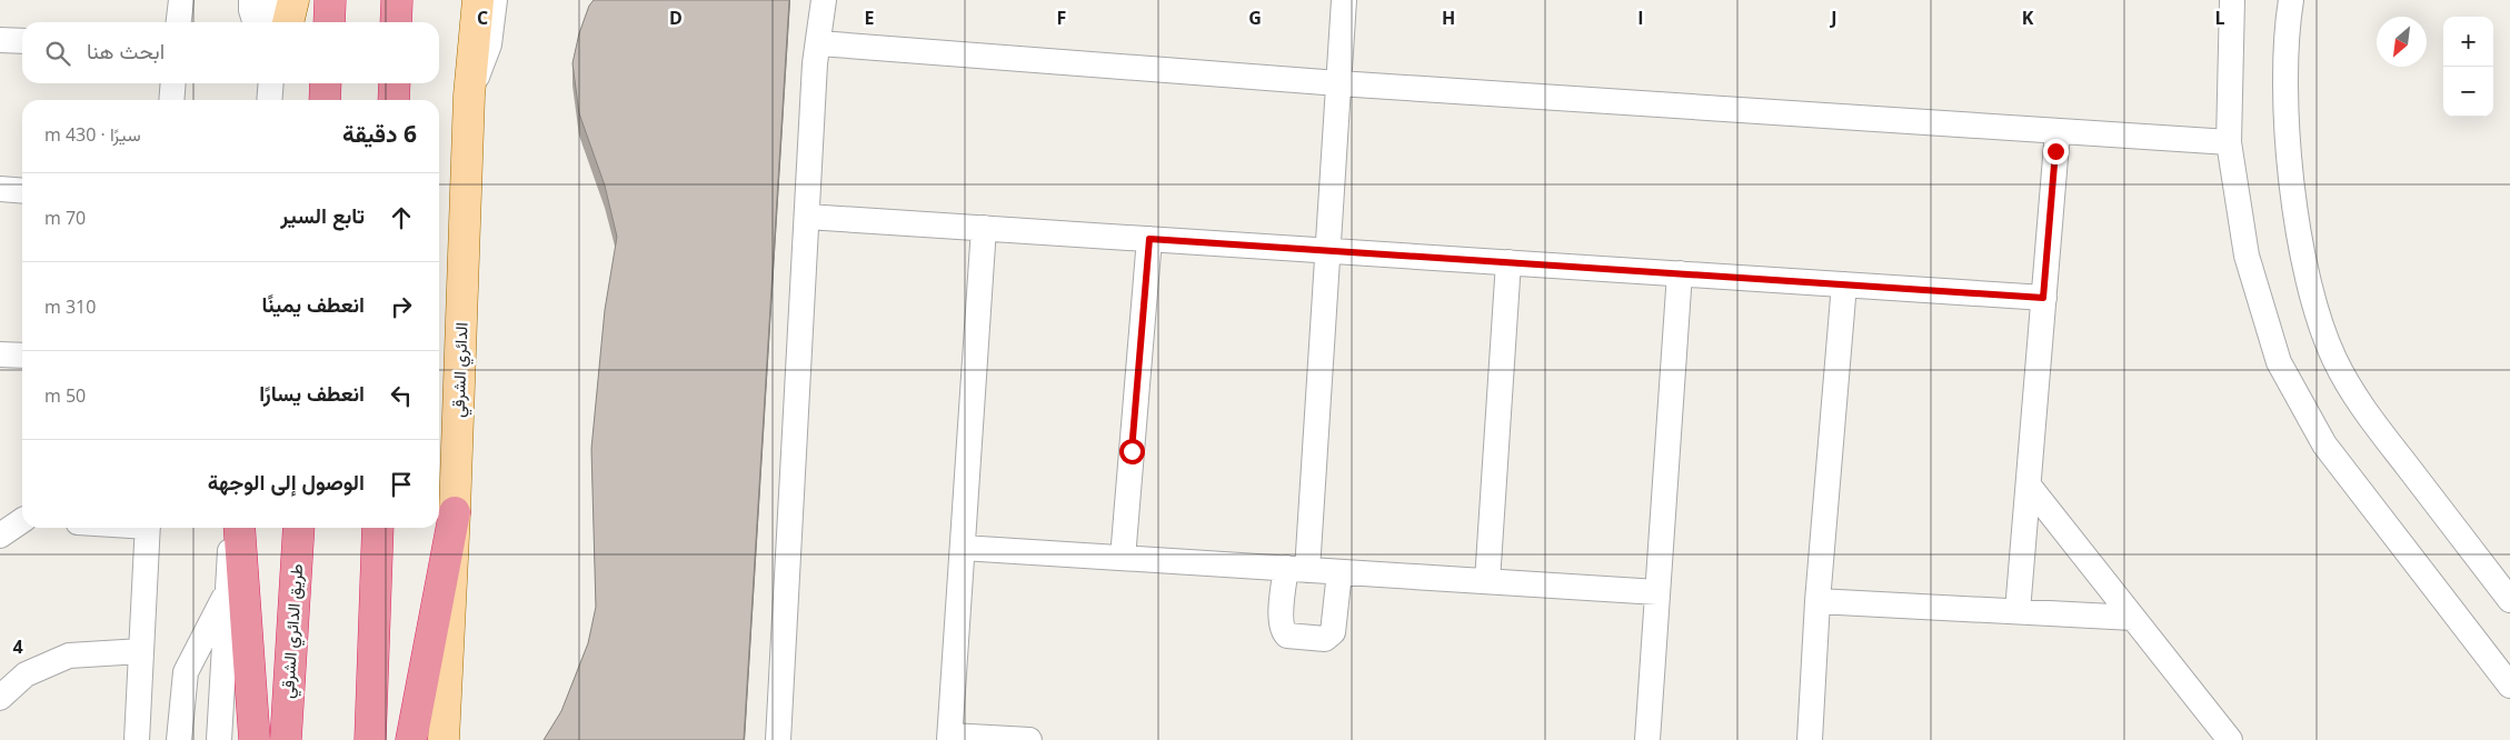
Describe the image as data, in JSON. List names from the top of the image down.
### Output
{
  "streets": {
    "highway": ["طريق الدائري الشرقي"],
    "main road": ["الدائري الشرقي"]
  },
  "north": "bottom left",
  "page": {
    "map_buttons": ["+", "−"],
    "search": "ابحث هنا",
    "heading": ["6 دقيقة", "سيرًا · 430 m"],
    "list": [
      ["تابع السير", "70 m"],
      ["انعطف يمينًا", "310 m"],
      ["انعطف يسارًا", "50 m"],
      "الوصول إلى الوجهة"
    ]
  },
  "grid": {
    "columns": [
      "C",
      "D",
      "E",
      "F",
      "G",
      "H",
      "I",
      "J",
      "K",
      "L"
    ],
    "rows": ["4"]
  }
}
